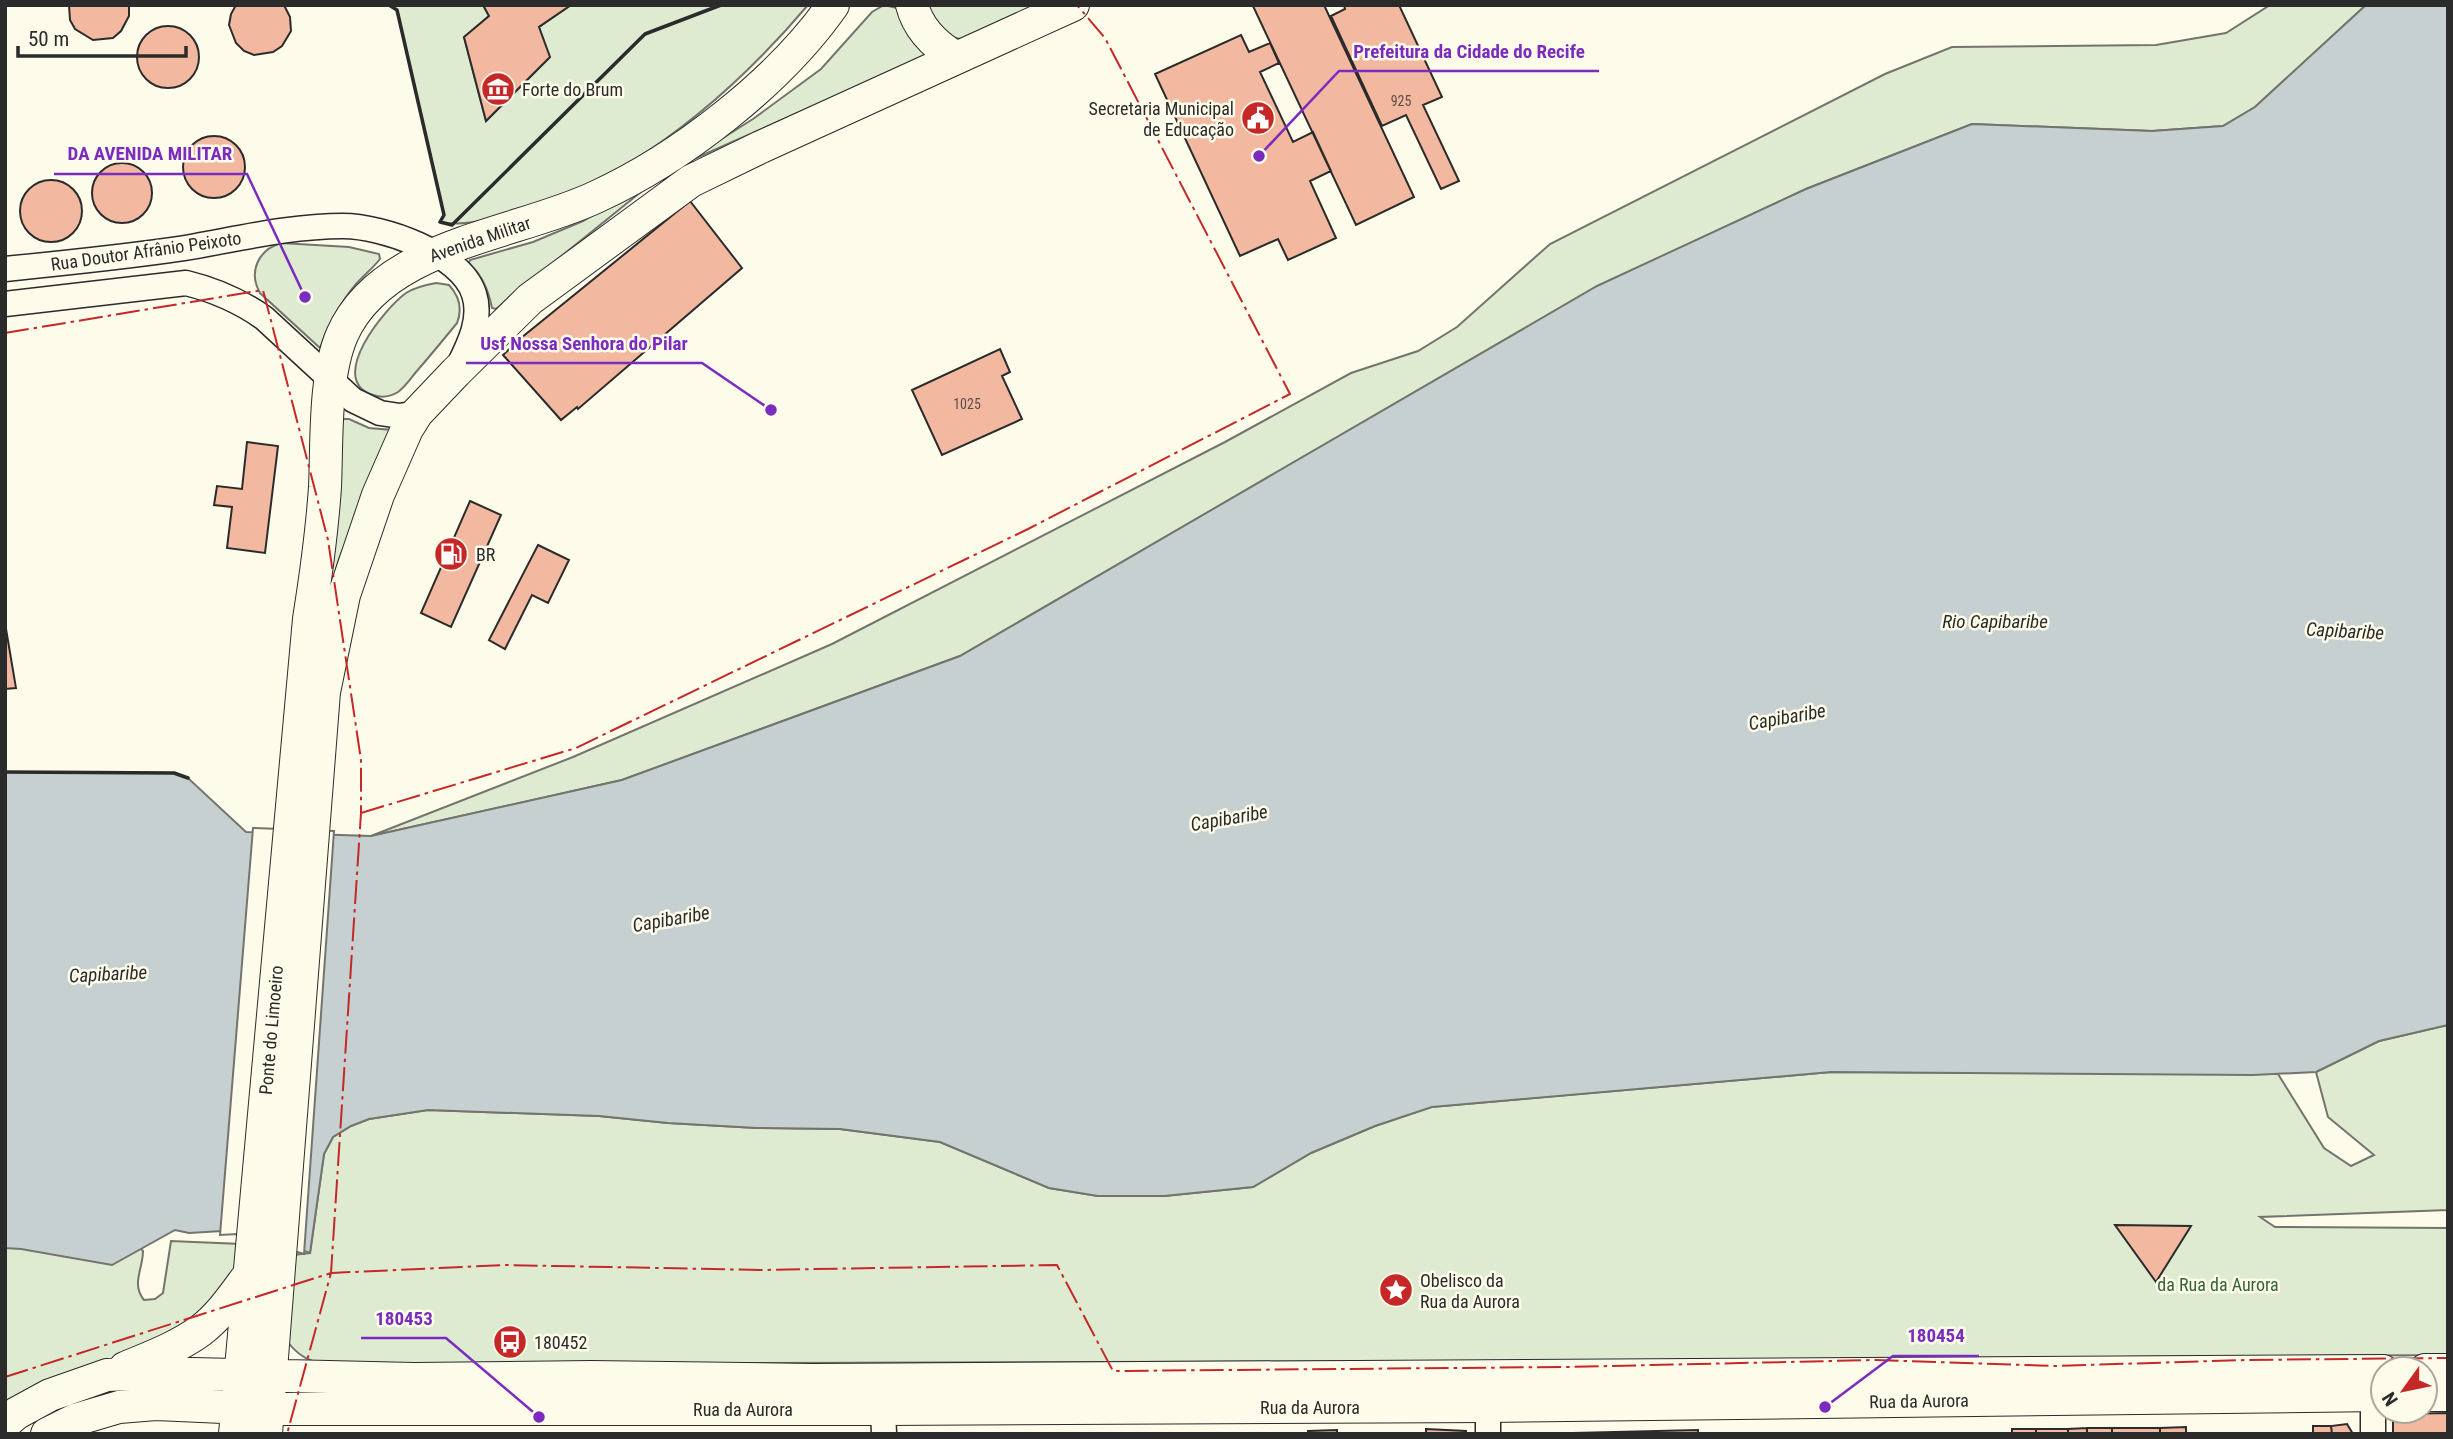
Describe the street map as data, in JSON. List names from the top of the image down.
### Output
{
  "streets": {
    "main road": ["Avenida Militar", "Ponte do Limoeiro", "Rua da Aurora"],
    "street": ["Rua Doutor Afrânio Peixoto"]
  },
  "crossings": [
    ["Avenida Militar", "Rua Doutor Afrânio Peixoto"],
    ["Avenida Militar", "Ponte do Limoeiro"],
    ["Ponte do Limoeiro", "Rua da Aurora"]
  ],
  "water": ["Rio Capibaribe", "Capibaribe"],
  "parks": ["da Rua da Aurora"],
  "places": {
    "museum": ["Forte do Brum"],
    "public building": ["Secretaria Municipal de Educação"],
    "other": [
      "Prefeitura da Cidade do Recife",
      "DA AVENIDA MILITAR",
      "Usf Nossa Senhora do Pilar",
      "180454",
      "180453"
    ],
    "fuel station": ["BR"],
    "place": ["Obelisco da Rua da Aurora"],
    "bus stop": ["180452"]
  },
  "house_numbers": ["925", "1025"],
  "scale_bar": "50 m",
  "north": "bottom left"
}
